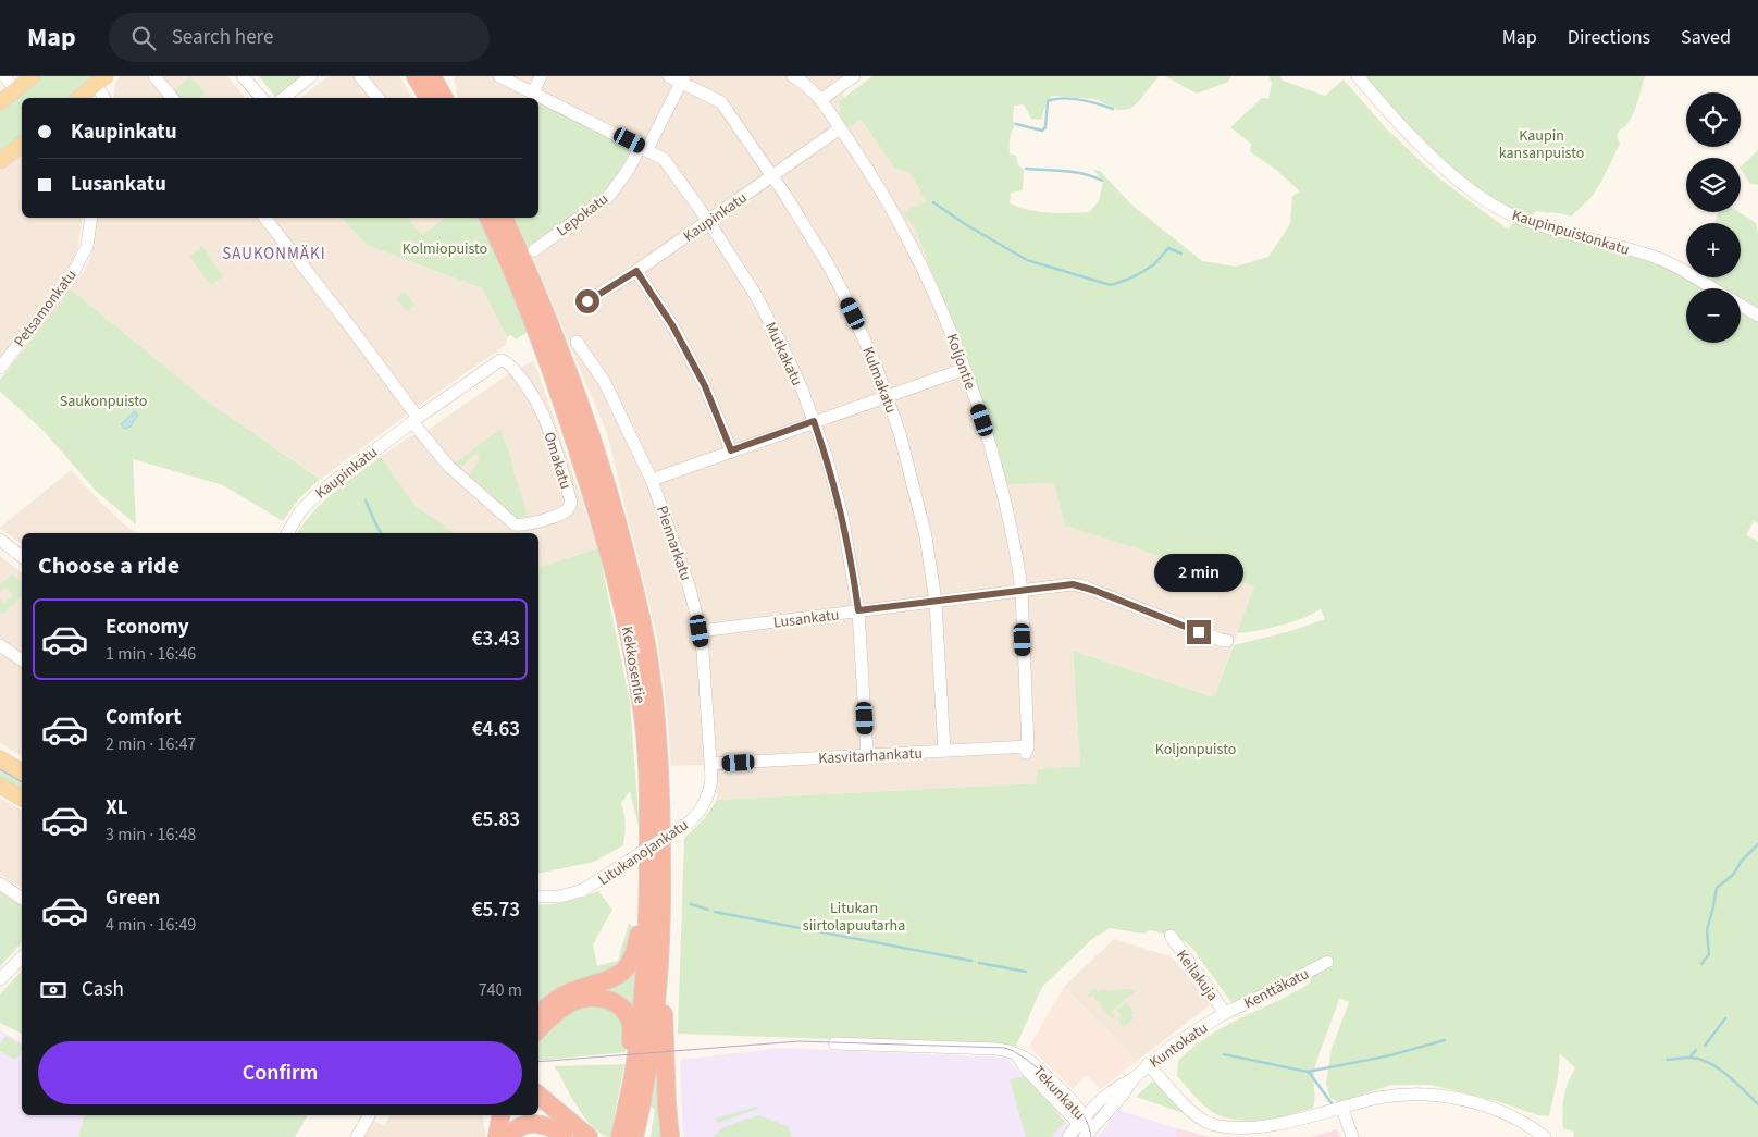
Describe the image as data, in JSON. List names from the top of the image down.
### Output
{
  "streets": {
    "highway": ["Kekkosentie"],
    "street": [
      "Lepokatu",
      "Kaupinkatu",
      "Kaupinpuistonkatu",
      "Petsamonkatu",
      "Mutkakatu",
      "Koljontie",
      "Kulmakatu",
      "Omakatu",
      "Piennarkatu",
      "Lusankatu",
      "Kasvitarhankatu",
      "Litukanojankatu",
      "Keilakuja",
      "Kenttäkatu",
      "Kuntokatu",
      "Tekunkatu"
    ]
  },
  "crossings": [
    ["Lepokatu", "Mutkakatu"],
    ["Lepokatu", "Kulmakatu"],
    ["Kaupinkatu", "Mutkakatu"],
    ["Kaupinkatu", "Koljontie"],
    ["Kaupinkatu", "Kulmakatu"],
    ["Kaupinkatu", "Omakatu"],
    ["Mutkakatu", "Lusankatu"],
    ["Mutkakatu", "Kasvitarhankatu"],
    ["Koljontie", "Lusankatu"],
    ["Koljontie", "Kasvitarhankatu"],
    ["Kulmakatu", "Lusankatu"],
    ["Kulmakatu", "Kasvitarhankatu"],
    ["Piennarkatu", "Lusankatu"],
    ["Piennarkatu", "Kasvitarhankatu"],
    ["Piennarkatu", "Litukanojankatu"],
    ["Kasvitarhankatu", "Litukanojankatu"],
    ["Keilakuja", "Kenttäkatu"],
    ["Keilakuja", "Kuntokatu"],
    ["Kenttäkatu", "Kuntokatu"],
    ["Kuntokatu", "Tekunkatu"]
  ],
  "districts": ["SAUKONMÄKI"],
  "parks": [
    "Kaupin kansanpuisto",
    "Kolmiopuisto",
    "Saukonpuisto",
    "Koljonpuisto",
    "Litukan siirtolapuutarha"
  ],
  "page": {
    "header": "Map",
    "search": "Search here",
    "nav": ["Map", "Directions", "Saved"],
    "map_buttons": ["+", "−"],
    "banner": ["Kaupinkatu", "Lusankatu"],
    "heading": "Choose a ride",
    "bubble": "2 min",
    "list": [
      {
        "name": "Economy",
        "note": "1 min · 16:46",
        "value": "€3.43"
      },
      {
        "name": "Comfort",
        "note": "2 min · 16:47",
        "value": "€4.63"
      },
      {
        "name": "XL",
        "note": "3 min · 16:48",
        "value": "€5.83"
      },
      {
        "name": "Green",
        "note": "4 min · 16:49",
        "value": "€5.73"
      }
    ],
    "pay": ["Cash", "740 m"],
    "buttons": "Confirm"
  }
}
